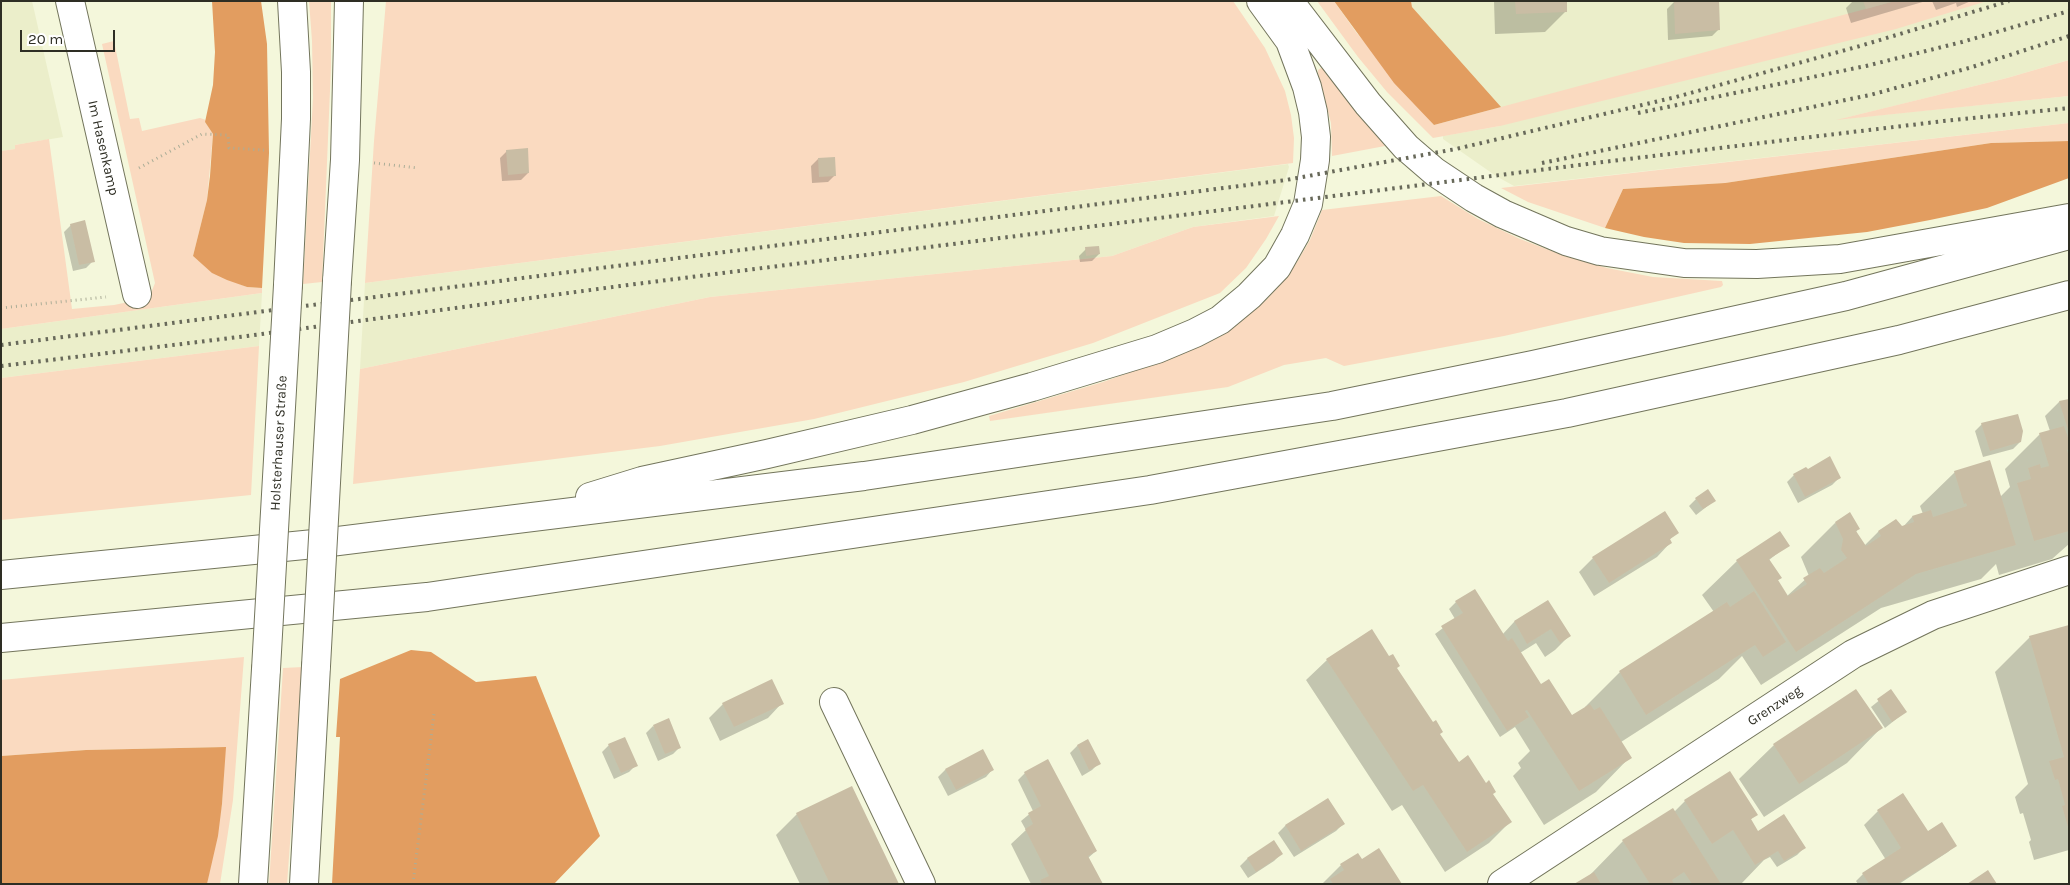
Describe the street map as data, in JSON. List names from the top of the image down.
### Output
{
  "streets": {
    "main road": ["Im Hasenkamp", "Holsterhauser Straße", "Grenzweg"]
  },
  "scale_bar": "20 m"
}
